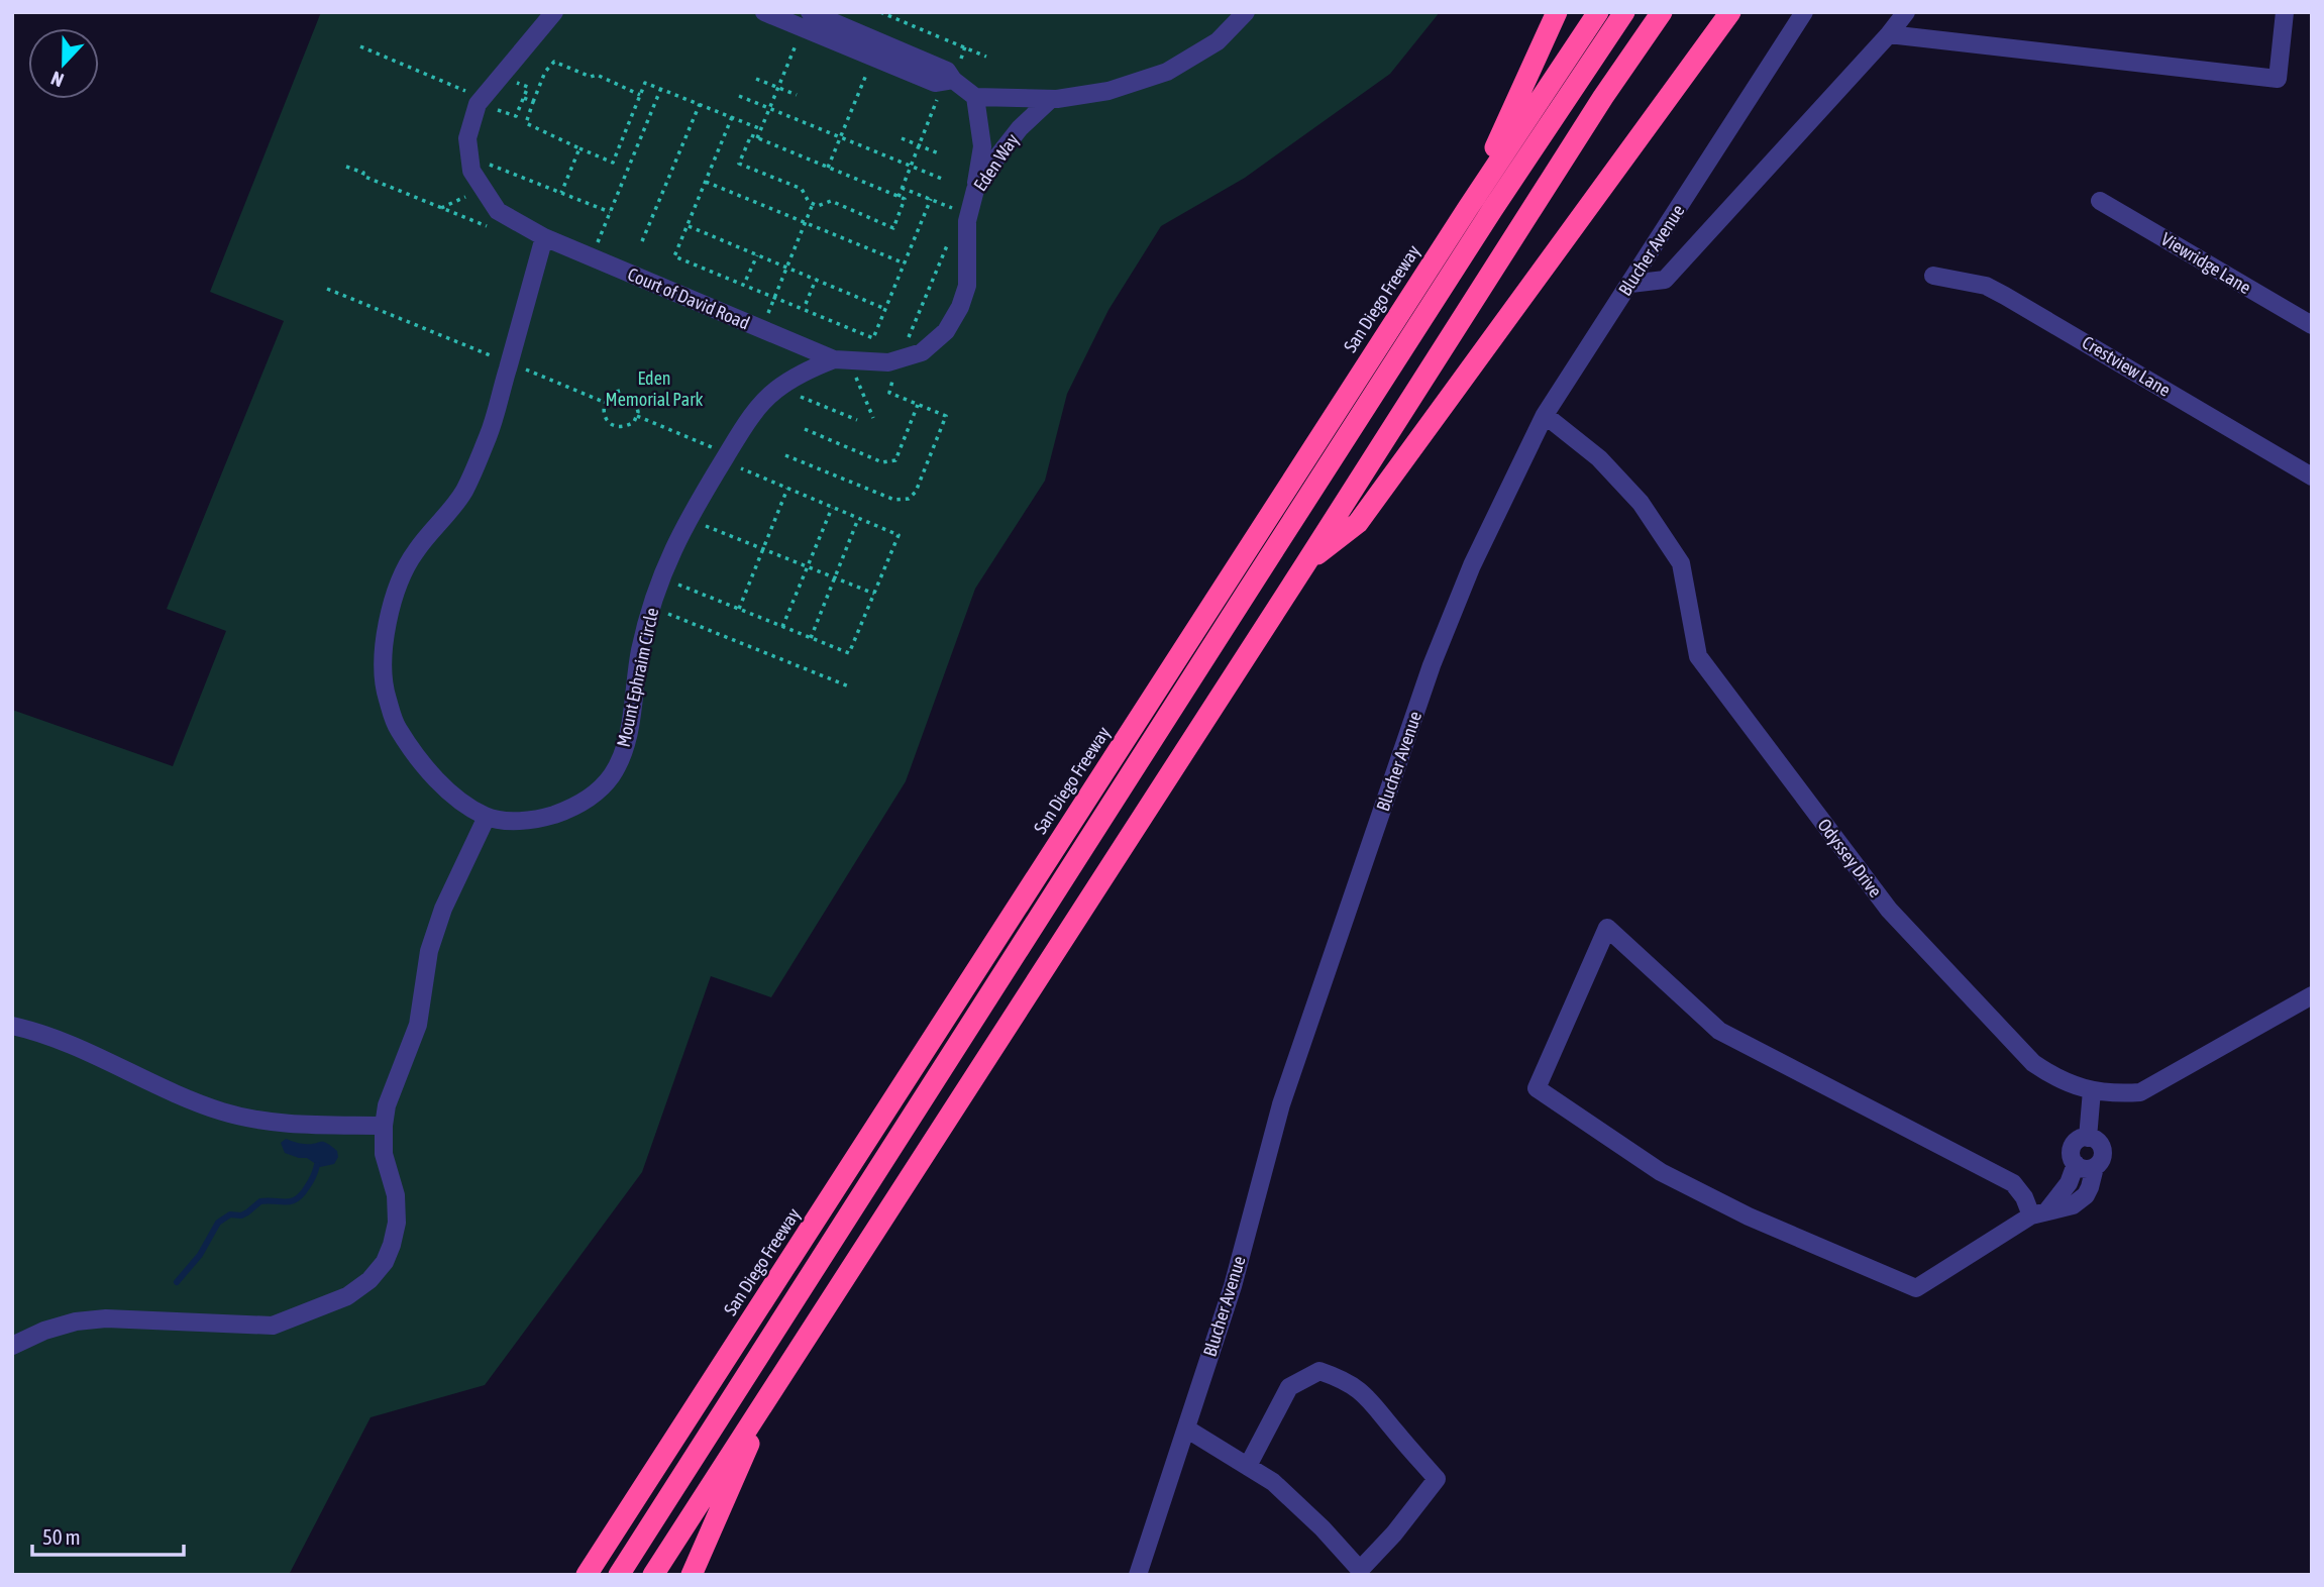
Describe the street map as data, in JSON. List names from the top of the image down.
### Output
{
  "streets": {
    "highway": ["San Diego Freeway"],
    "street": [
      "Eden Way",
      "Blucher Avenue",
      "Viewridge Lane",
      "Court of David Road",
      "Crestview Lane",
      "Mount Ephraim Circle",
      "Odyssey Drive"
    ]
  },
  "crossings": [
    ["Eden Way", "Court of David Road"],
    ["Eden Way", "Mount Ephraim Circle"],
    ["Blucher Avenue", "Odyssey Drive"],
    ["Court of David Road", "Mount Ephraim Circle"]
  ],
  "parks": ["Eden Memorial Park"],
  "scale_bar": "50 m",
  "north": "bottom"
}
